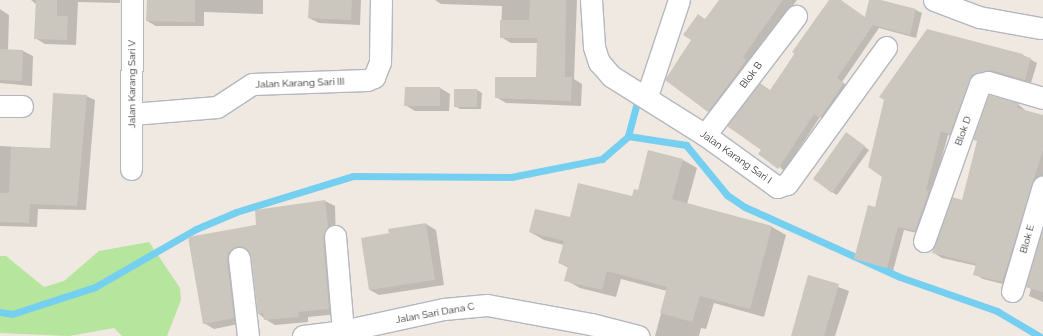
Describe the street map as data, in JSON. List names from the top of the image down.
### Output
{
  "streets": {
    "street": [
      "Blok B",
      "Jalan Karang Sari III",
      "Jalan Karang Sari V",
      "Blok D",
      "Jalan Karang Sari I",
      "Blok E",
      "Jalan Sari Dana C"
    ]
  },
  "crossings": [
    ["Blok B", "Jalan Karang Sari I"],
    ["Jalan Karang Sari III", "Jalan Karang Sari V"]
  ]
}
